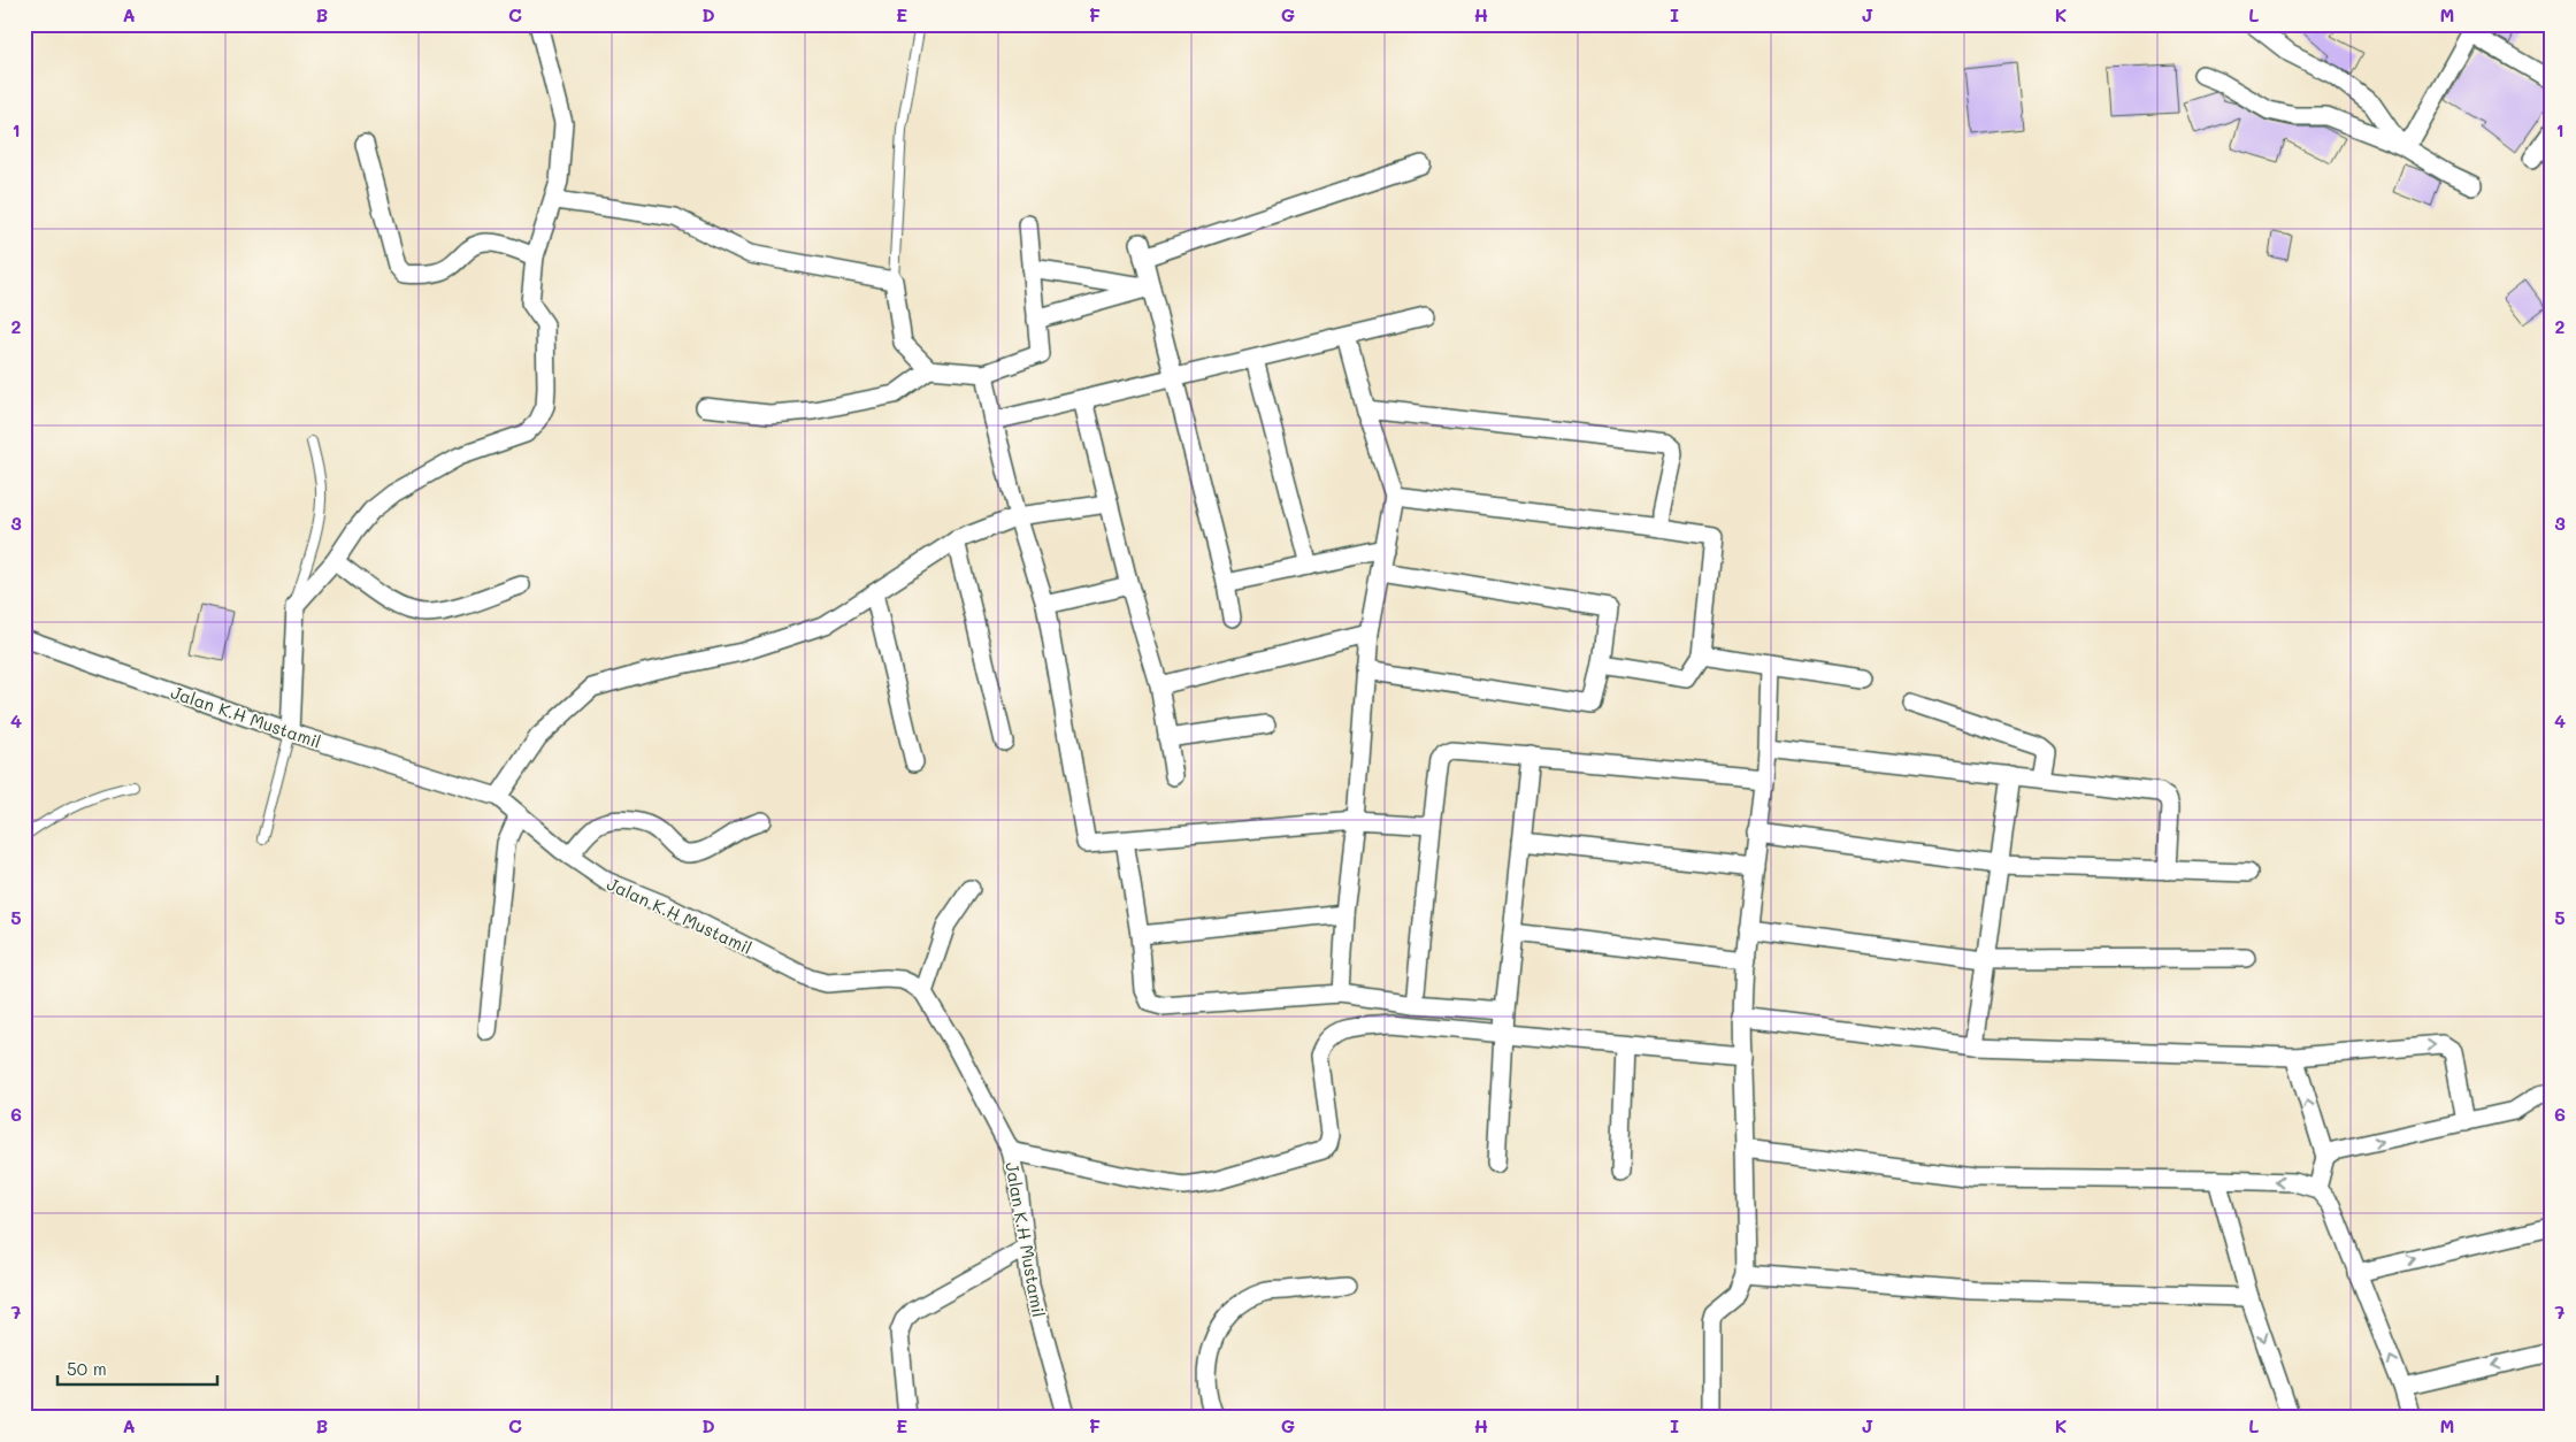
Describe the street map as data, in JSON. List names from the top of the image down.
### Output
{
  "streets": {
    "street": ["Jalan K.H Mustamil"]
  },
  "scale_bar": "50 m",
  "grid": {
    "columns": [
      "A",
      "B",
      "C",
      "D",
      "E",
      "F",
      "G",
      "H",
      "I",
      "J",
      "K",
      "L",
      "M"
    ],
    "rows": [
      "1",
      "2",
      "3",
      "4",
      "5",
      "6",
      "7"
    ]
  }
}
